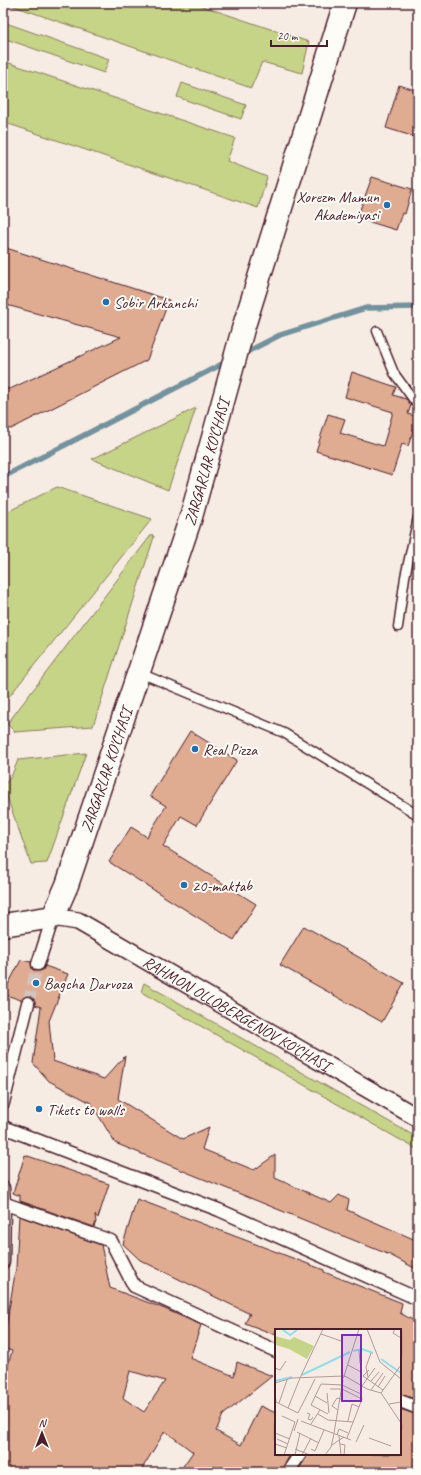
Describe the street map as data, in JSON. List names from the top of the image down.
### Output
{
  "streets": {
    "main road": ["ZARGARLAR KO'CHASI"],
    "street": ["RAHMON OLLOBERGENOV KO'CHASI"]
  },
  "crossings": [
    ["ZARGARLAR KO'CHASI", "RAHMON OLLOBERGENOV KO'CHASI"]
  ],
  "places": [
    "Xorezm Mamun Akademiyasi",
    "Sobir Arkanchi",
    "Real Pizza",
    "20-maktab",
    "Bagcha Darvoza",
    "Tikets to walls"
  ],
  "scale_bar": "20 m",
  "north": "top"
}
